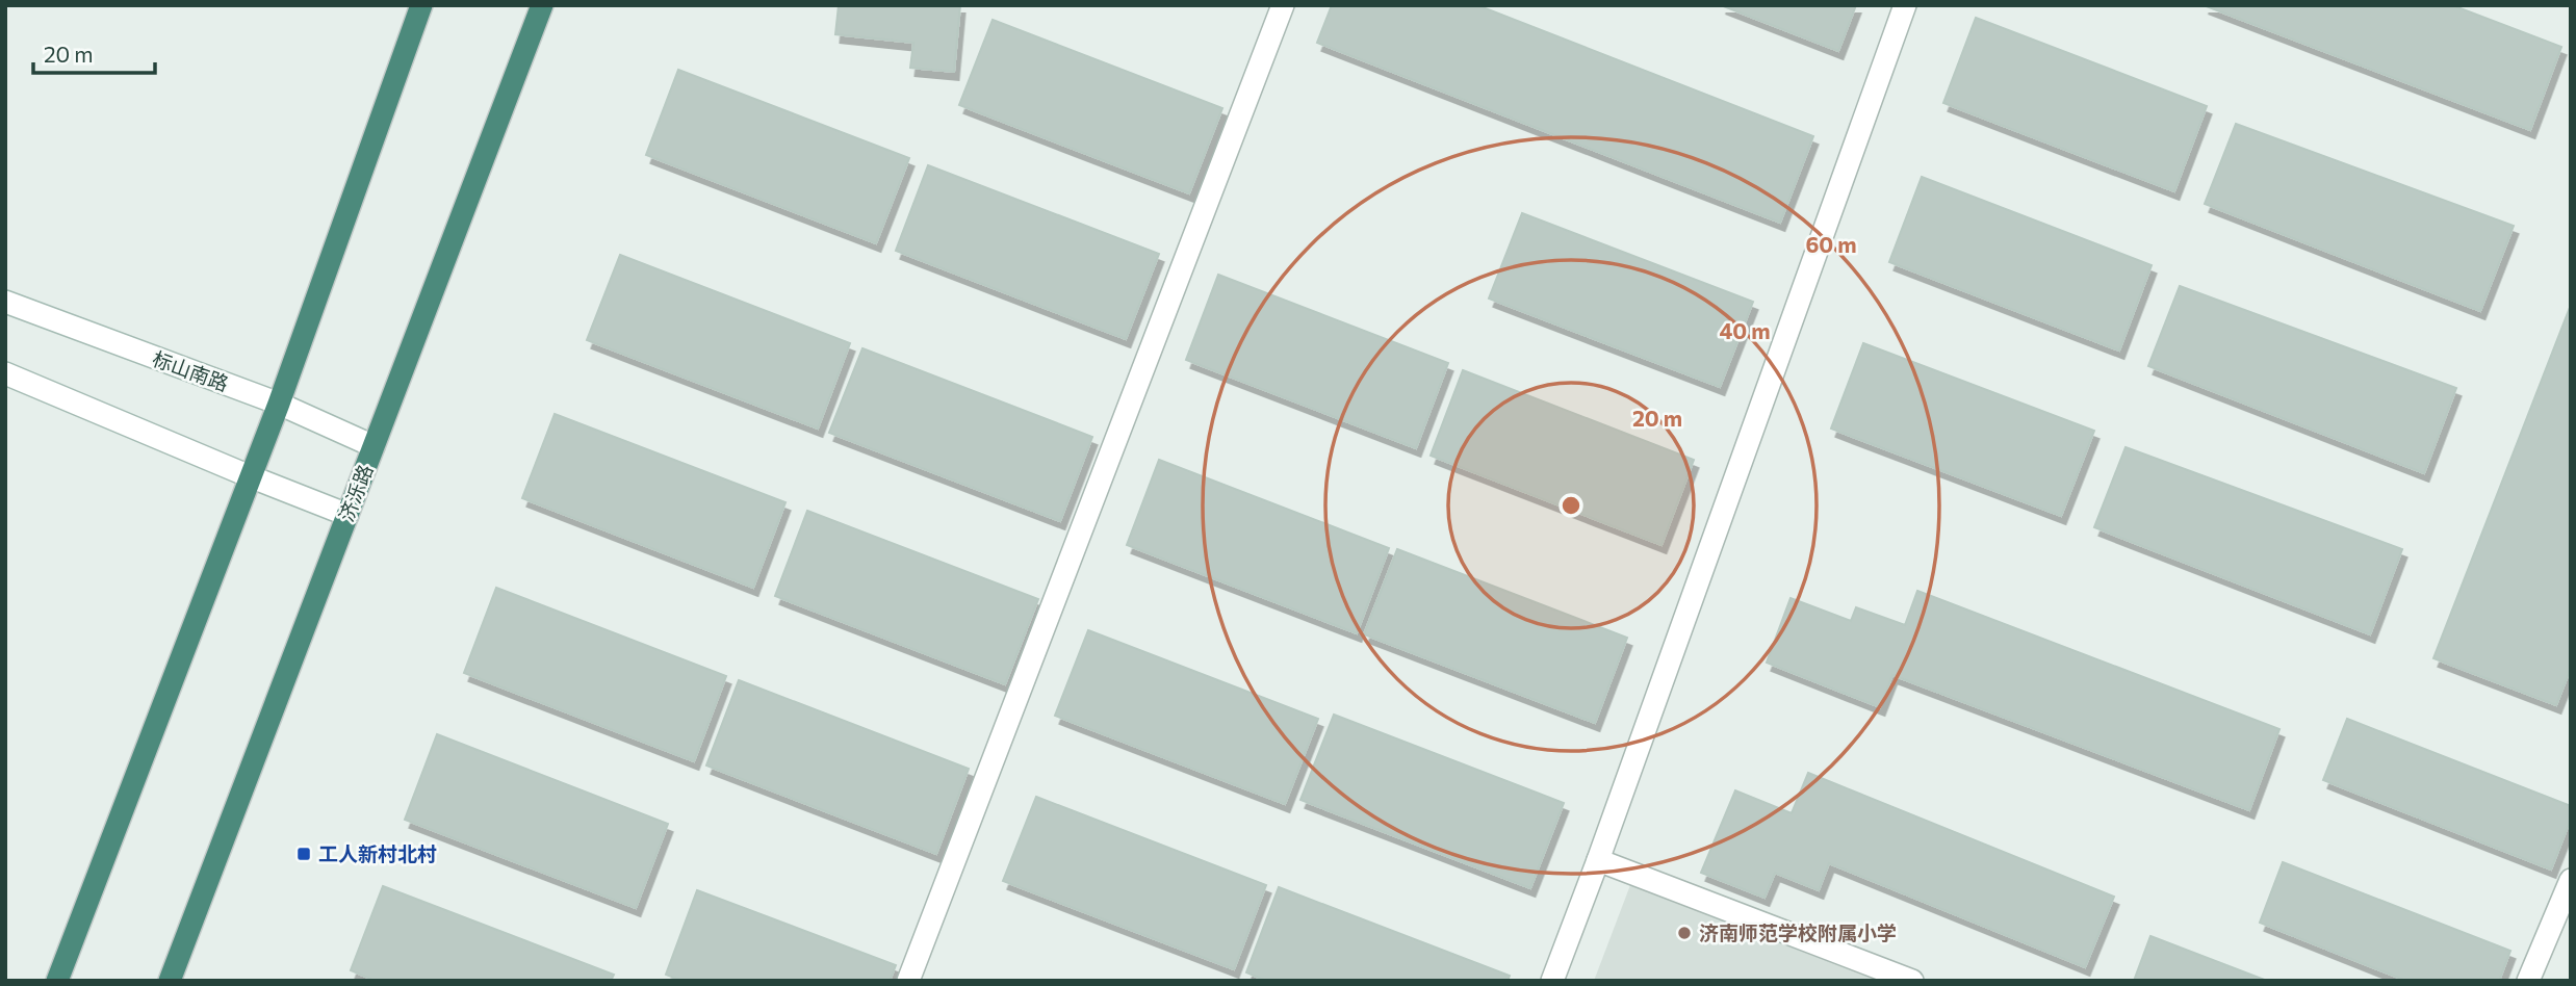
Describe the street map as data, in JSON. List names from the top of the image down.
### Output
{
  "streets": {
    "highway": ["济泺路"],
    "street": ["标山南路"]
  },
  "crossings": [
    ["标山南路", "济泺路"]
  ],
  "places": {
    "transit": ["工人新村北村"],
    "other": ["济南师范学校附属小学"]
  },
  "scale_bar": "20 m",
  "rings": ["60 m", "40 m", "20 m"]
}
